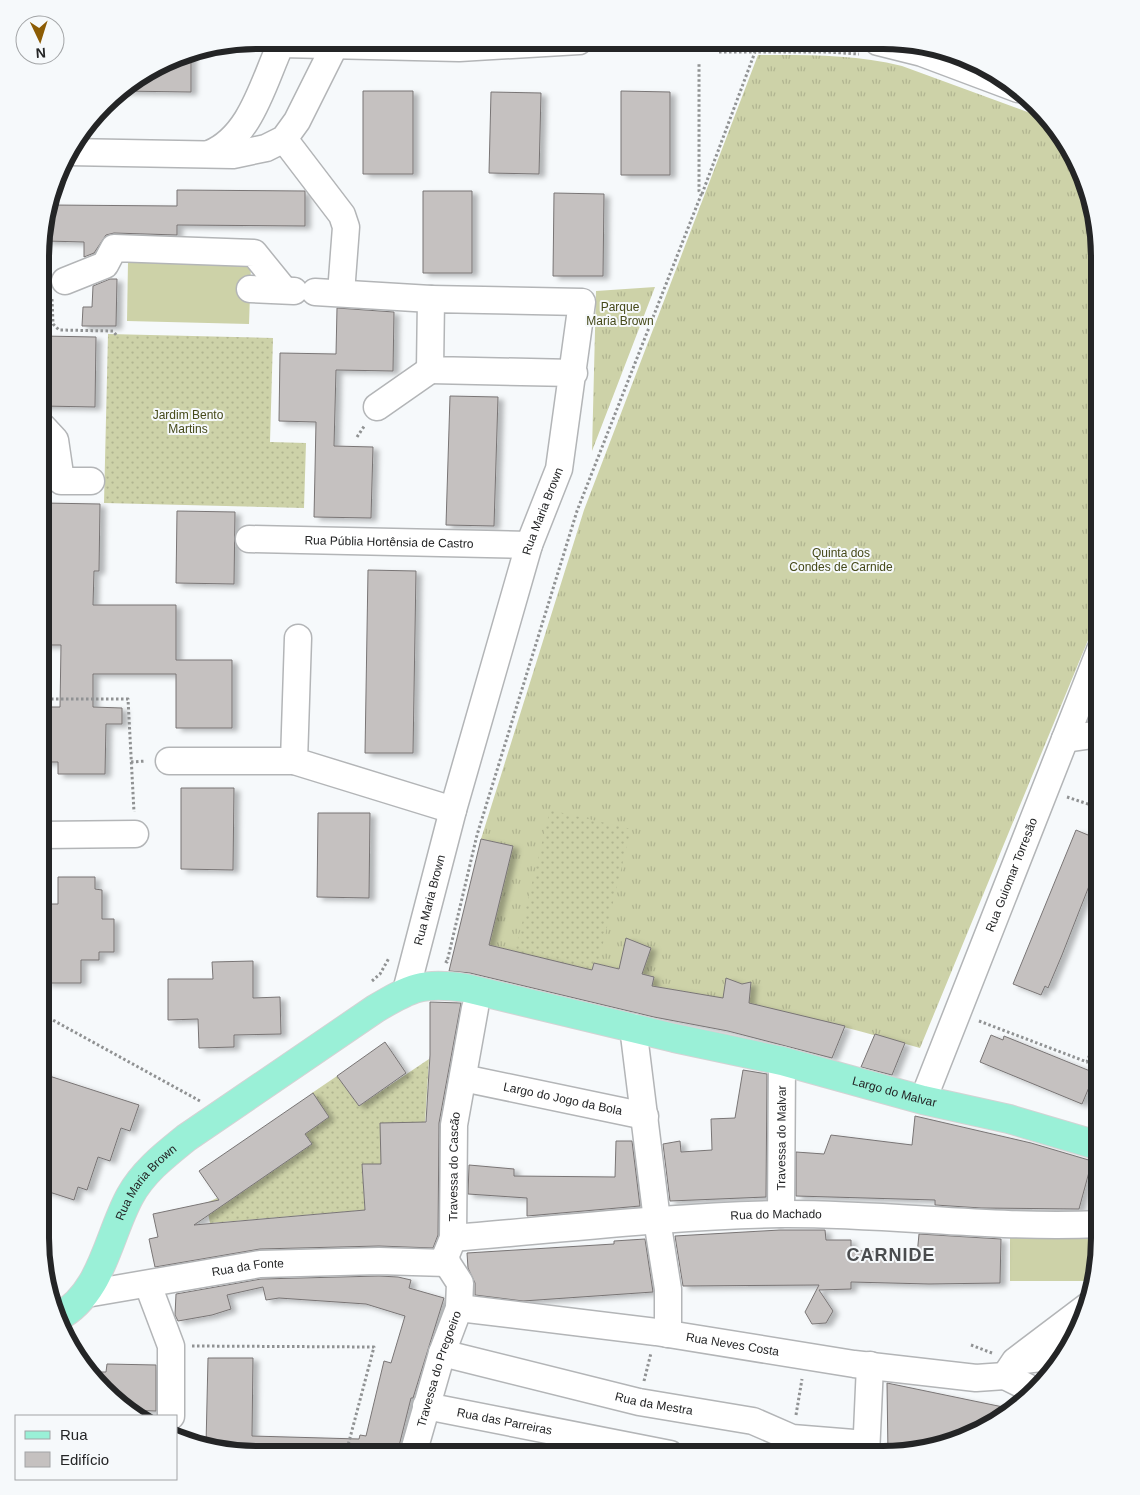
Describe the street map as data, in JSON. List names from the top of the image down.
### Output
{
  "streets": {
    "main road": ["Rua Maria Brown", "Largo do Malvar"],
    "street": [
      "Rua Públia Hortênsia de Castro",
      "Rua Guiomar Torresão",
      "Largo do Jogo da Bola",
      "Travessa do Malvar",
      "Travessa do Cascão",
      "Rua do Machado",
      "Rua da Fonte",
      "Rua Neves Costa",
      "Travessa do Pregoeiro",
      "Rua da Mestra",
      "Rua das Parreiras"
    ]
  },
  "crossings": [
    ["Rua Maria Brown", "Rua Públia Hortênsia de Castro"],
    ["Rua Maria Brown", "Rua da Fonte"],
    ["Rua Guiomar Torresão", "Largo do Malvar"],
    ["Largo do Malvar", "Travessa do Malvar"],
    ["Largo do Jogo da Bola", "Travessa do Cascão"],
    ["Travessa do Malvar", "Rua do Machado"],
    ["Travessa do Cascão", "Rua do Machado"],
    ["Travessa do Cascão", "Rua da Fonte"],
    ["Travessa do Cascão", "Rua Neves Costa"],
    ["Travessa do Cascão", "Travessa do Pregoeiro"],
    ["Rua do Machado", "Rua da Fonte"],
    ["Rua do Machado", "Rua Neves Costa"],
    ["Rua do Machado", "Travessa do Pregoeiro"],
    ["Rua da Fonte", "Rua Neves Costa"],
    ["Rua da Fonte", "Travessa do Pregoeiro"],
    ["Rua Neves Costa", "Travessa do Pregoeiro"],
    ["Travessa do Pregoeiro", "Rua da Mestra"],
    ["Travessa do Pregoeiro", "Rua das Parreiras"]
  ],
  "districts": ["CARNIDE"],
  "parks": ["Parque Maria Brown", "Jardim Bento Martins", "Quinta dos Condes de Carnide"],
  "legend": ["Rua", "Edifício"],
  "north": "bottom"
}
